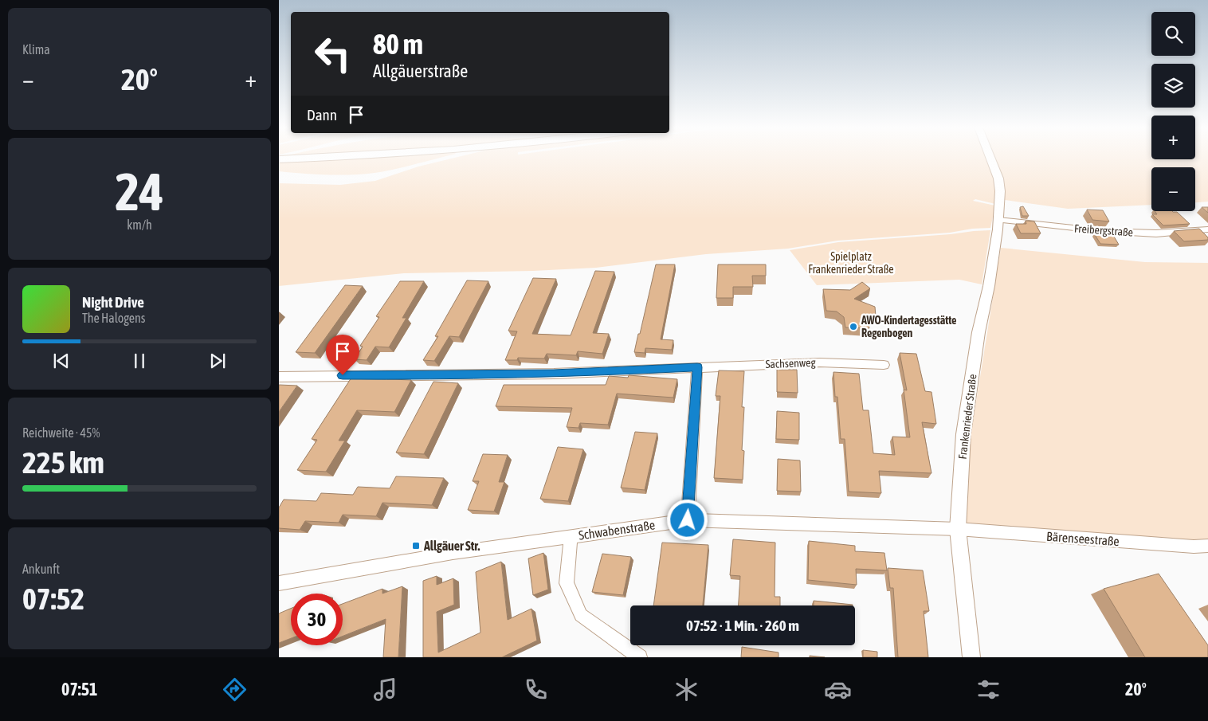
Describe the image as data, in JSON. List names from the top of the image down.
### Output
{
  "streets": {
    "street": [
      "Freibergstraße",
      "Sachsenweg",
      "Frankenrieder Straße",
      "Schwabenstraße",
      "Bärenseestraße"
    ]
  },
  "crossings": [
    ["Freibergstraße", "Frankenrieder Straße"],
    ["Frankenrieder Straße", "Schwabenstraße"],
    ["Frankenrieder Straße", "Bärenseestraße"],
    ["Schwabenstraße", "Bärenseestraße"]
  ],
  "parks": ["Spielplatz Frankenrieder Straße"],
  "places": {
    "other": ["AWO-Kindertagesstätte Regenbogen"],
    "transit": ["Allgäuer Str."]
  },
  "page": {
    "tile": [
      "Klima",
      ["24", "km/h"],
      ["Reichweite · 45%", "225 km"],
      ["Ankunft", "07:52"]
    ],
    "map_buttons": ["+", "−"],
    "turn": ["80 m", "Allgäuerstraße"],
    "heat": ["−", "20°", "+"],
    "then": "Dann",
    "song": ["Night Drive", "The Halogens"],
    "limit": "30",
    "trip": "07:52 · 1 Min. · 260 m",
    "tabs": ["07:51", "20°"]
  }
}
